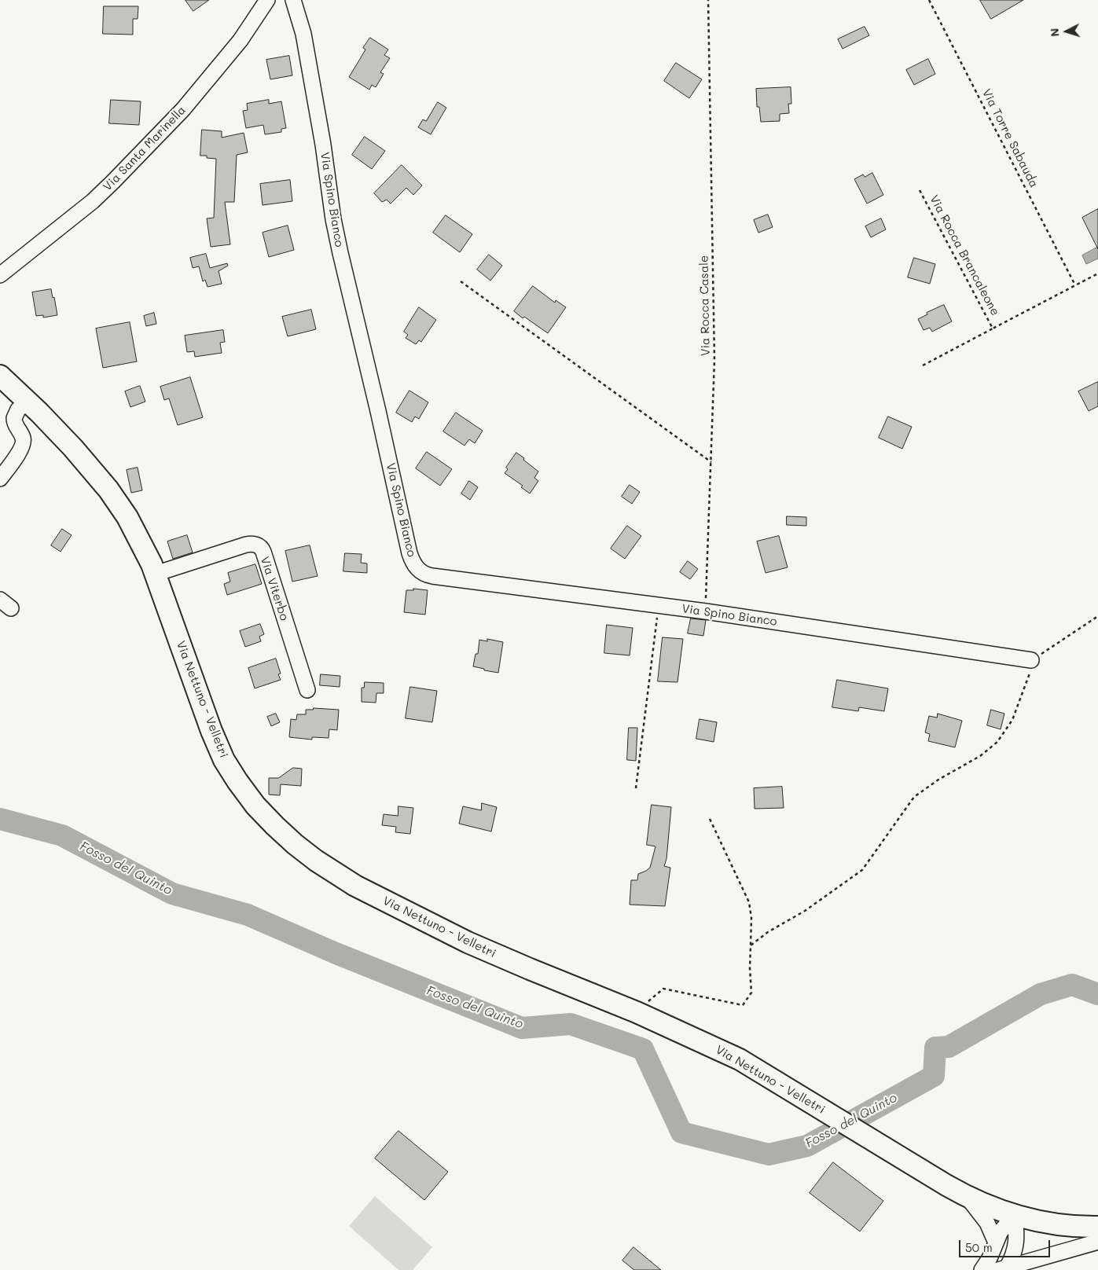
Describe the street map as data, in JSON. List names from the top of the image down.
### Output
{
  "streets": {
    "main road": ["Via Nettuno - Velletri"],
    "street": ["Via Santa Marinella", "Via Spino Bianco", "Via Viterbo"],
    "path": ["Via Torre Sabauda", "Via Rocca Brancaleone", "Via Rocca Casale"]
  },
  "crossings": [
    ["Via Torre Sabauda", "Via Rocca Brancaleone"],
    ["Via Spino Bianco", "Via Rocca Casale"],
    ["Via Viterbo", "Via Nettuno - Velletri"]
  ],
  "water": ["Fosso del Quinto"],
  "scale_bar": "50 m",
  "north": "left"
}
